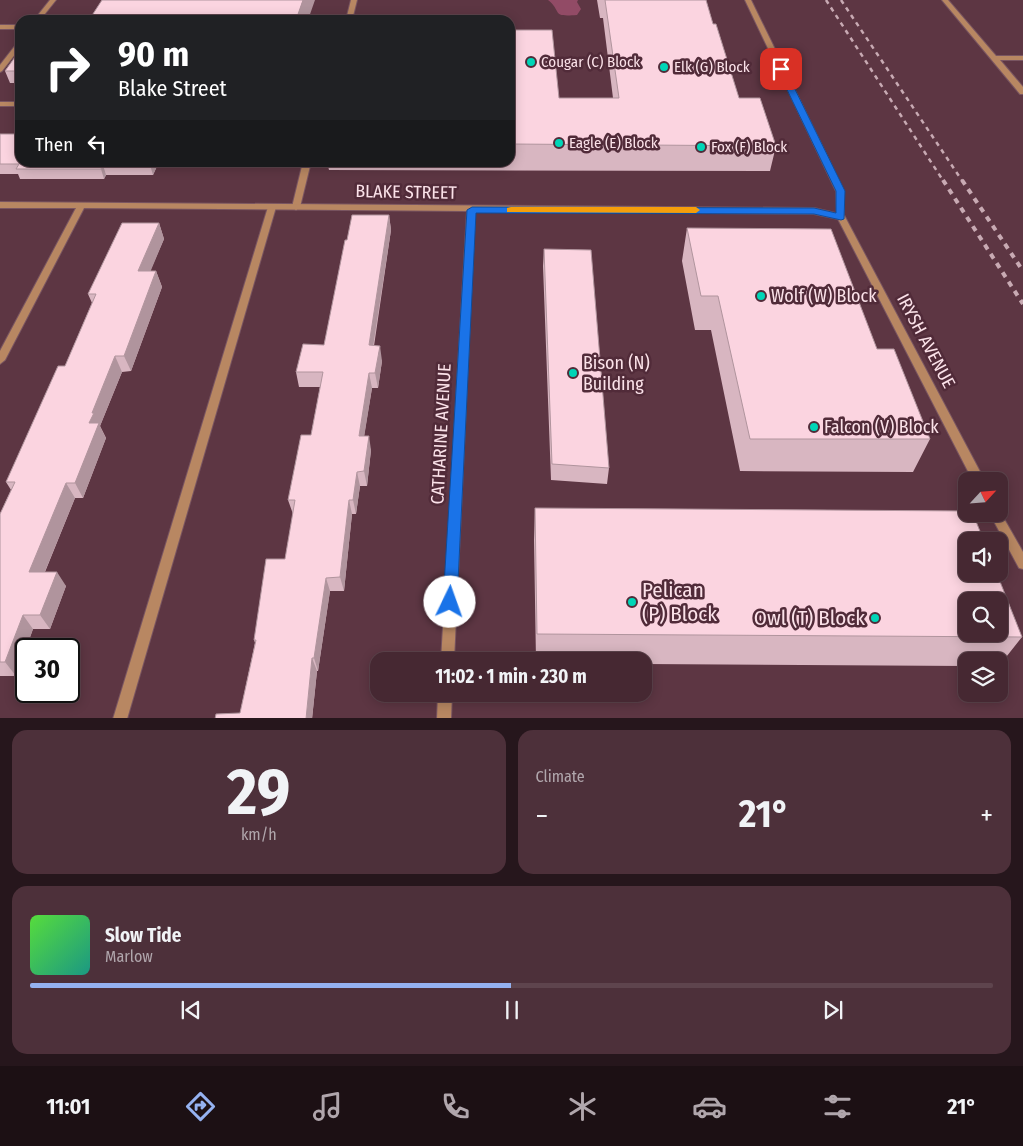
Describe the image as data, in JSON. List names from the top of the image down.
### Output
{
  "streets": {
    "street": ["BLAKE STREET", "IRYSH AVENUE", "CATHARINE AVENUE"]
  },
  "crossings": [
    ["BLAKE STREET", "IRYSH AVENUE"],
    ["BLAKE STREET", "CATHARINE AVENUE"]
  ],
  "places": [
    "Cougar (C) Block",
    "Elk (G) Block",
    "Eagle (E) Block",
    "Fox (F) Block",
    "Wolf (W) Block",
    "Bison (N) Building",
    "Falcon (V) Block",
    "Pelican (P) Block",
    "Owl (T) Block"
  ],
  "north": "top right",
  "page": {
    "turn": ["90 m", "Blake Street"],
    "then": "Then",
    "limit": "30",
    "trip": "11:02 · 1 min · 230 m",
    "tile": [
      ["29", "km/h"],
      "Climate"
    ],
    "heat": ["−", "21°", "+"],
    "song": ["Slow Tide", "Marlow"],
    "tabs": ["11:01", "21°"]
  }
}
